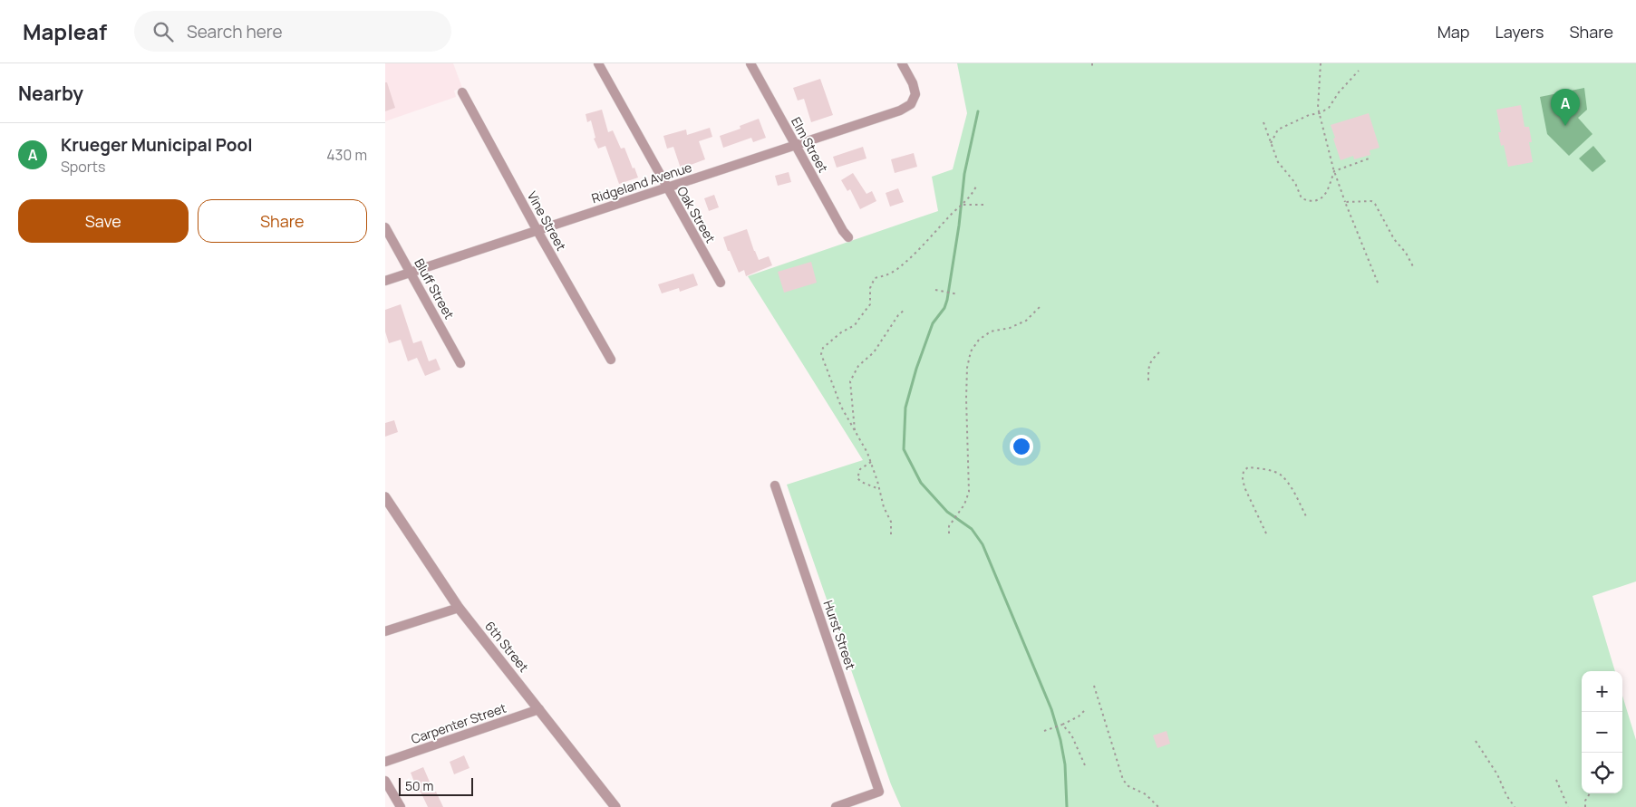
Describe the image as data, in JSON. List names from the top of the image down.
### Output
{
  "streets": {
    "street": [
      "Elm Street",
      "Ridgeland Avenue",
      "Oak Street",
      "Vine Street",
      "Bluff Street",
      "Hurst Street",
      "6th Street",
      "Carpenter Street"
    ]
  },
  "crossings": [
    ["Elm Street", "Ridgeland Avenue"],
    ["Ridgeland Avenue", "Oak Street"],
    ["Ridgeland Avenue", "Vine Street"],
    ["Ridgeland Avenue", "Bluff Street"],
    ["6th Street", "Carpenter Street"]
  ],
  "scale_bar": "50 m",
  "page": {
    "header": "Mapleaf",
    "search": "Search here",
    "nav": ["Map", "Layers", "Share"],
    "heading": "Nearby",
    "pins": "A",
    "list": [
      {
        "mark": "A",
        "name": "Krueger Municipal Pool",
        "note": "Sports",
        "value": "430 m"
      }
    ],
    "buttons": ["Save", "Share"],
    "map_buttons": ["+", "−"],
    "scale": "50 m"
  }
}
